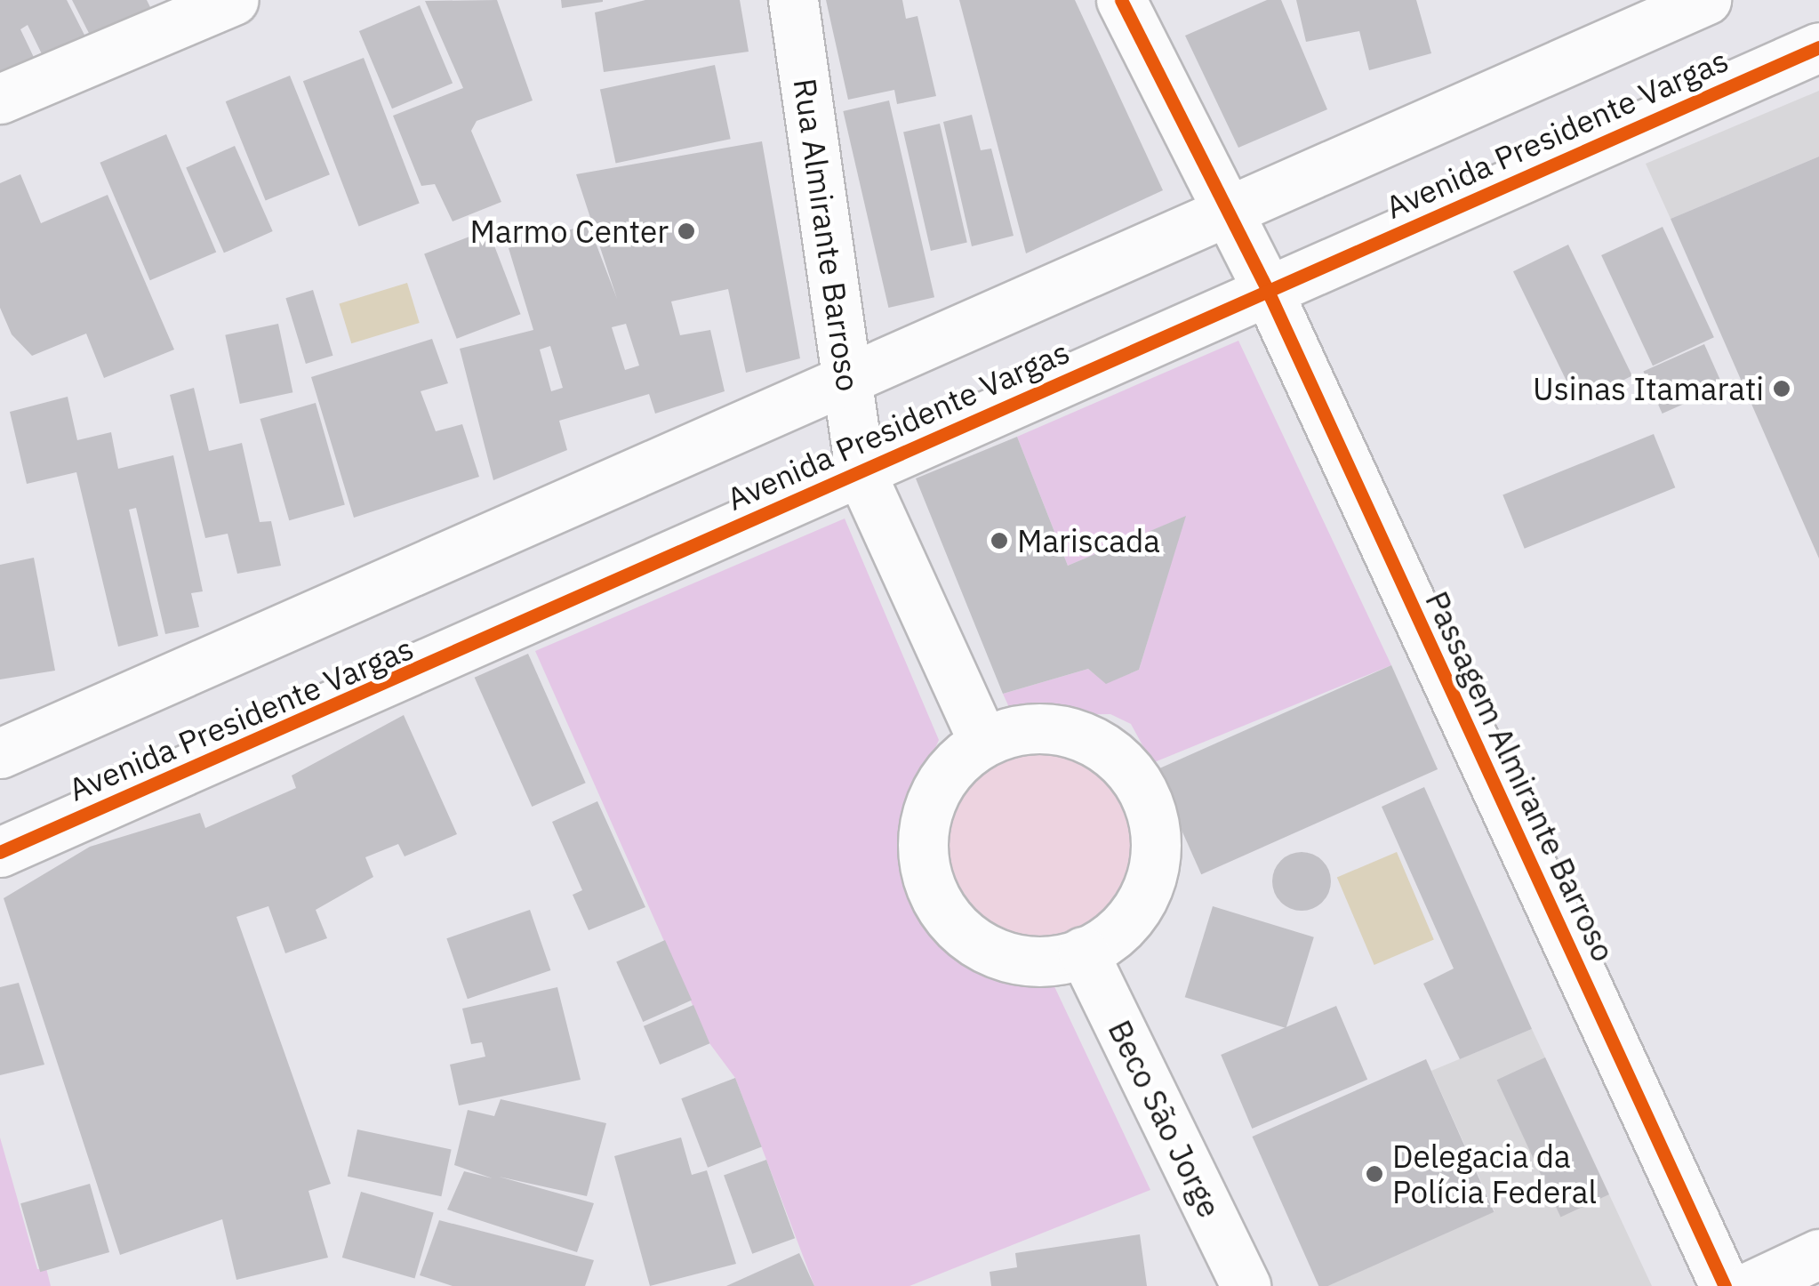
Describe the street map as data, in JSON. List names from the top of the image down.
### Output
{
  "streets": {
    "street": [
      "Avenida Presidente Vargas",
      "Rua Almirante Barroso",
      "Passagem Almirante Barroso",
      "Beco São Jorge"
    ]
  },
  "crossings": [
    ["Avenida Presidente Vargas", "Rua Almirante Barroso"],
    ["Avenida Presidente Vargas", "Passagem Almirante Barroso"]
  ],
  "places": [
    "Marmo Center",
    "Usinas Itamarati",
    "Mariscada",
    "Delegacia da Polícia Federal"
  ]
}
